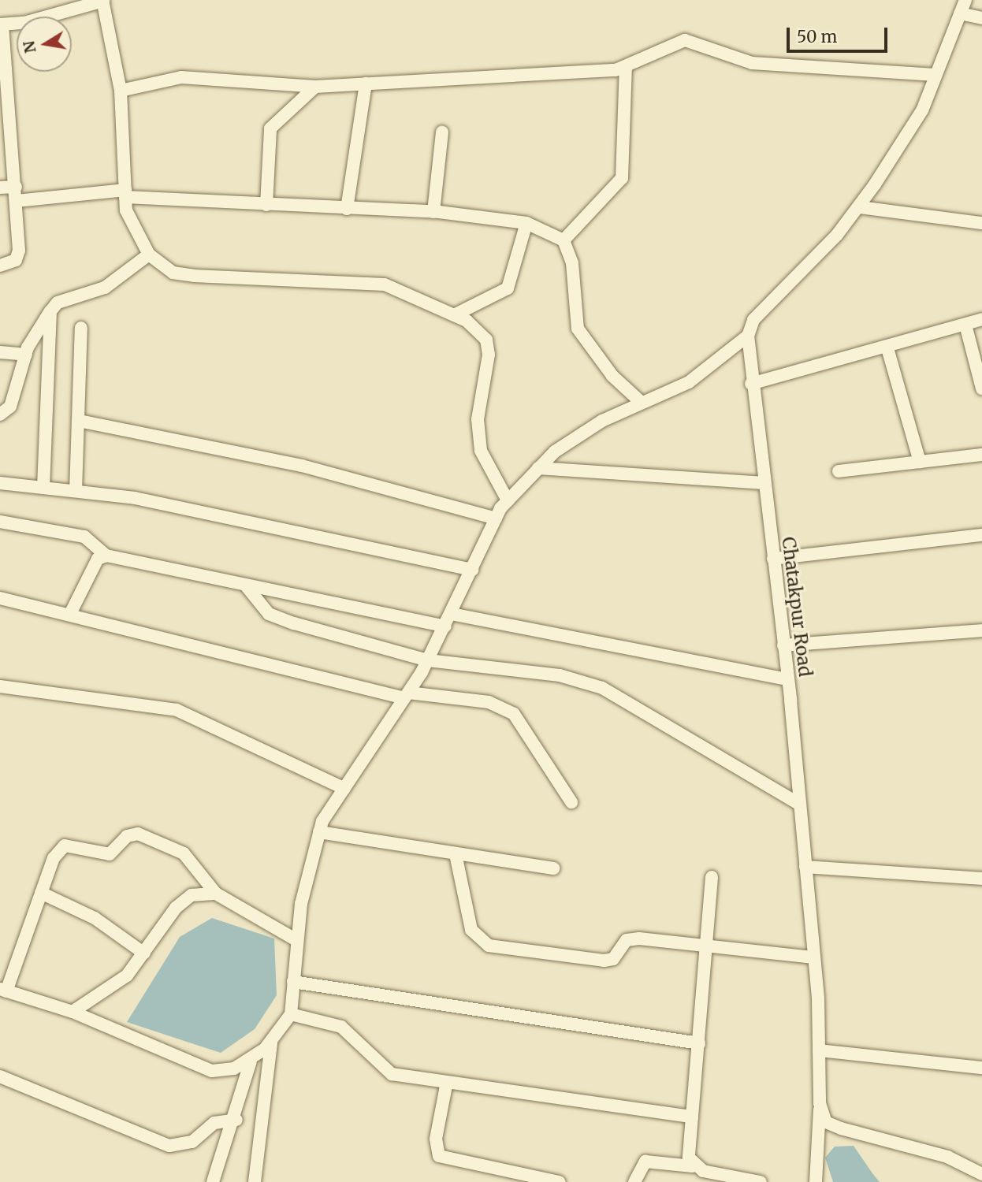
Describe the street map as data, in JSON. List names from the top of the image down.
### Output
{
  "streets": {
    "street": ["Chatakpur Road"]
  },
  "scale_bar": "50 m",
  "north": "left"
}
